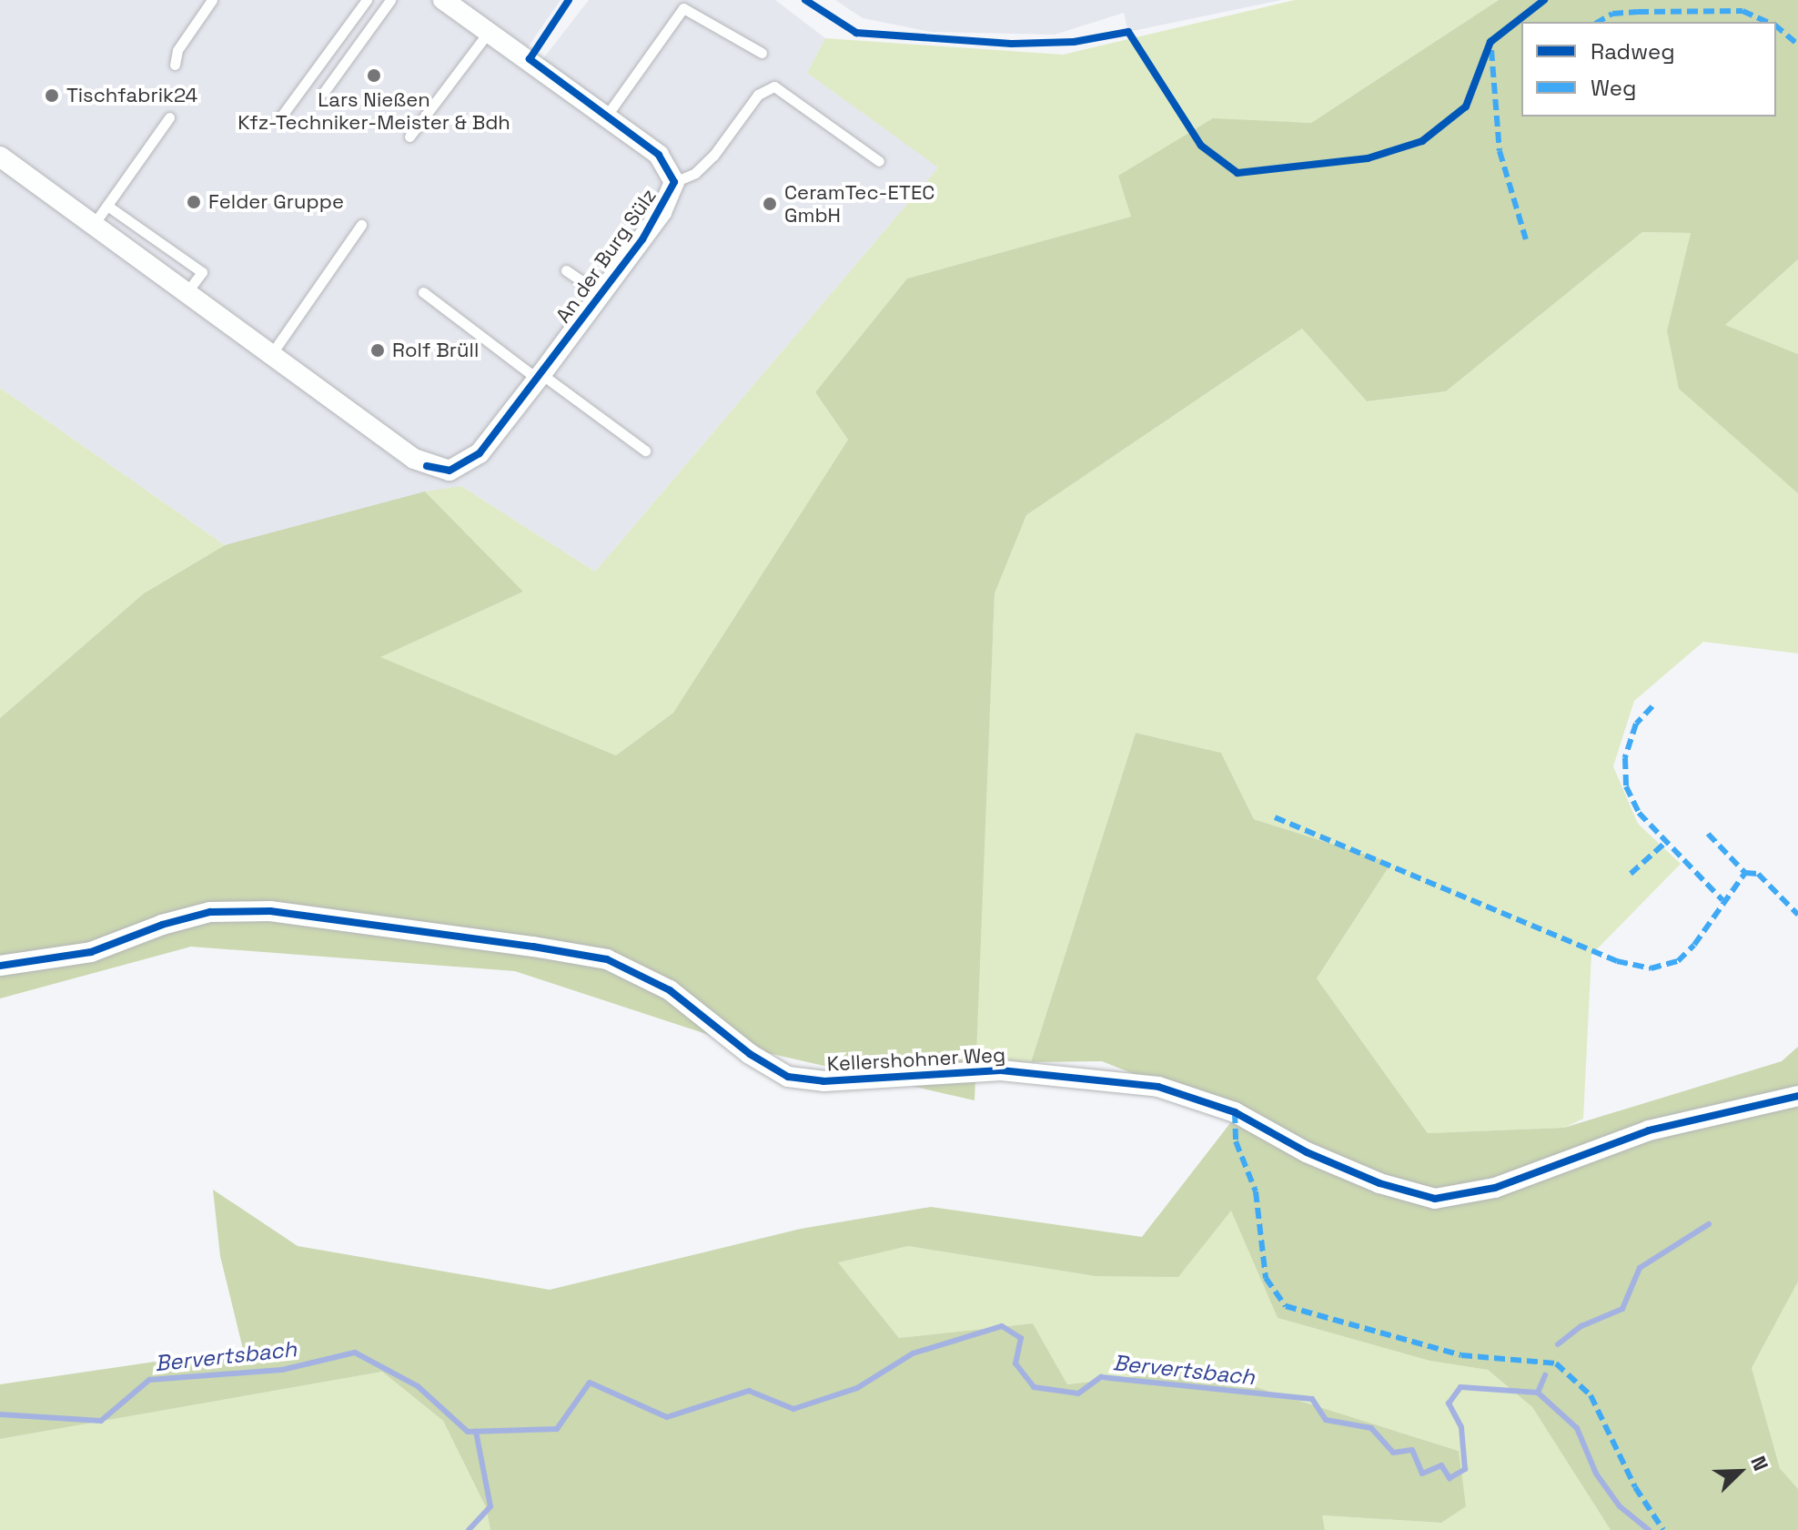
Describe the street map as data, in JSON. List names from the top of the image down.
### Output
{
  "streets": {
    "street": ["An der Burg Sülz", "Kellershohner Weg"]
  },
  "water": ["Bervertsbach"],
  "places": [
    "Lars Nießen Kfz-Techniker-Meister & Bdh",
    "Tischfabrik24",
    "Felder Gruppe",
    "CeramTec-ETEC GmbH",
    "Rolf Brüll"
  ],
  "legend": ["Radweg", "Weg"],
  "north": "top right"
}
